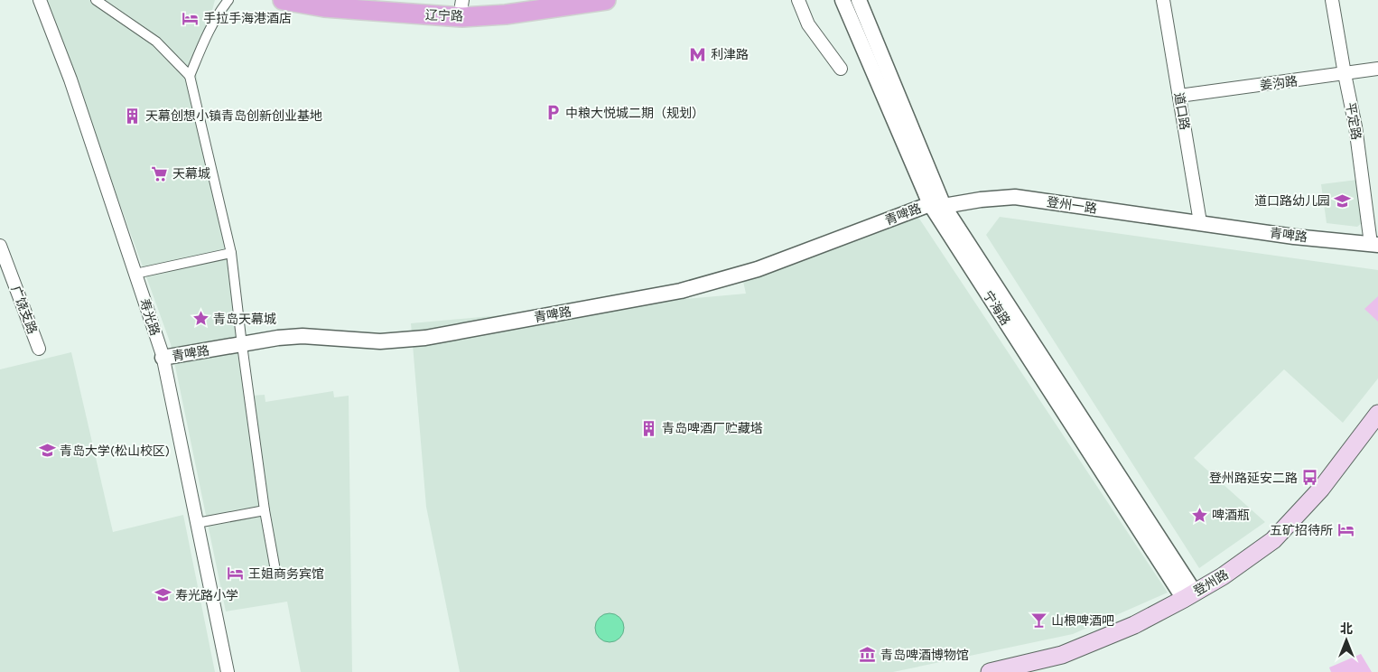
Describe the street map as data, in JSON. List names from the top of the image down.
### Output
{
  "streets": {
    "main road": ["辽宁路", "登州路"],
    "street": [
      "姜沟路",
      "道口路",
      "平定路",
      "登州一路",
      "青啤路",
      "宁海路",
      "广饶支路",
      "寿光路"
    ]
  },
  "crossings": [
    ["姜沟路", "道口路"],
    ["姜沟路", "平定路"],
    ["道口路", "登州一路"],
    ["道口路", "青啤路"],
    ["平定路", "青啤路"],
    ["登州一路", "青啤路"],
    ["登州一路", "宁海路"],
    ["青啤路", "宁海路"],
    ["青啤路", "寿光路"],
    ["宁海路", "登州路"]
  ],
  "places": {
    "hotel": ["手拉手海港酒店", "五矿招待所", "王姐商务宾馆"],
    "metro station": ["利津路"],
    "parking": ["中粮大悦城二期（规划）"],
    "building": ["天幕创想小镇青岛创新创业基地", "青岛啤酒厂贮藏塔"],
    "supermarket": ["天幕城"],
    "school or university": ["道口路幼儿园", "青岛大学(松山校区)", "寿光路小学"],
    "place": ["青岛天幕城", "啤酒瓶"],
    "bus stop": ["登州路延安二路"],
    "bar": ["山根啤酒吧"],
    "museum": ["青岛啤酒博物馆"]
  },
  "north": "top"
}
